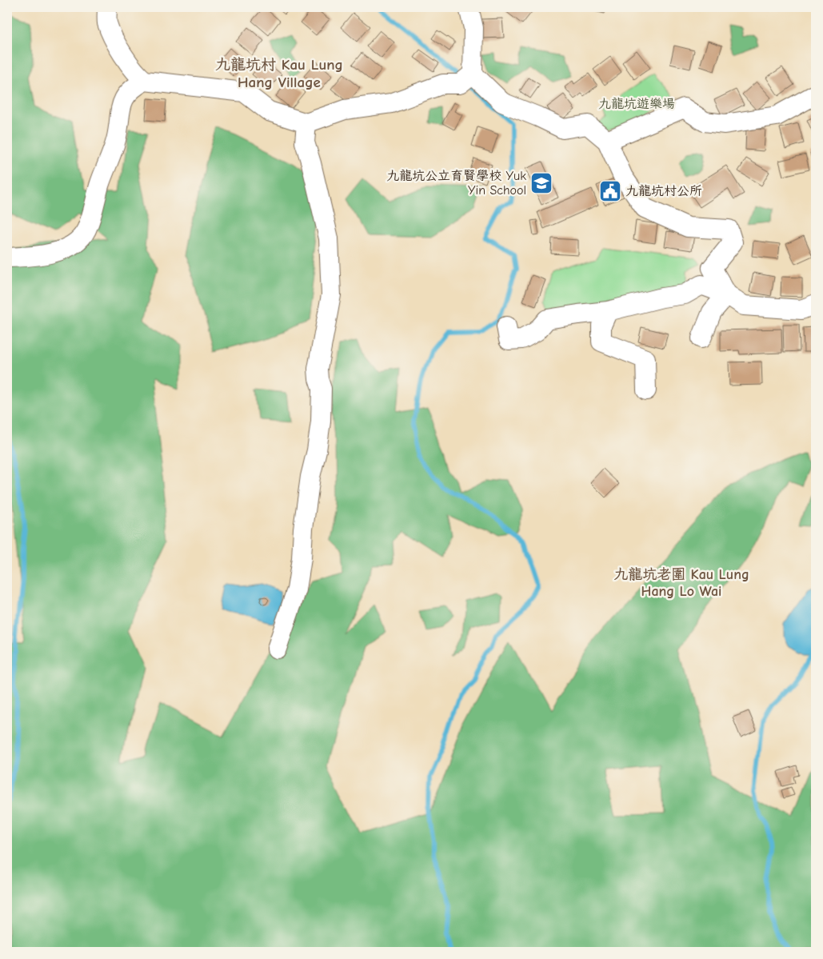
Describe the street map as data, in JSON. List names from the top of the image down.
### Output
{
  "districts": ["九龍坑村 Kau Lung Hang Village", "九龍坑老圍 Kau Lung Hang Lo Wai"],
  "parks": ["九龍坑遊樂場"],
  "places": {
    "school or university": ["九龍坑公立育賢學校 Yuk Yin School"],
    "public building": ["九龍坑村公所"]
  }
}
